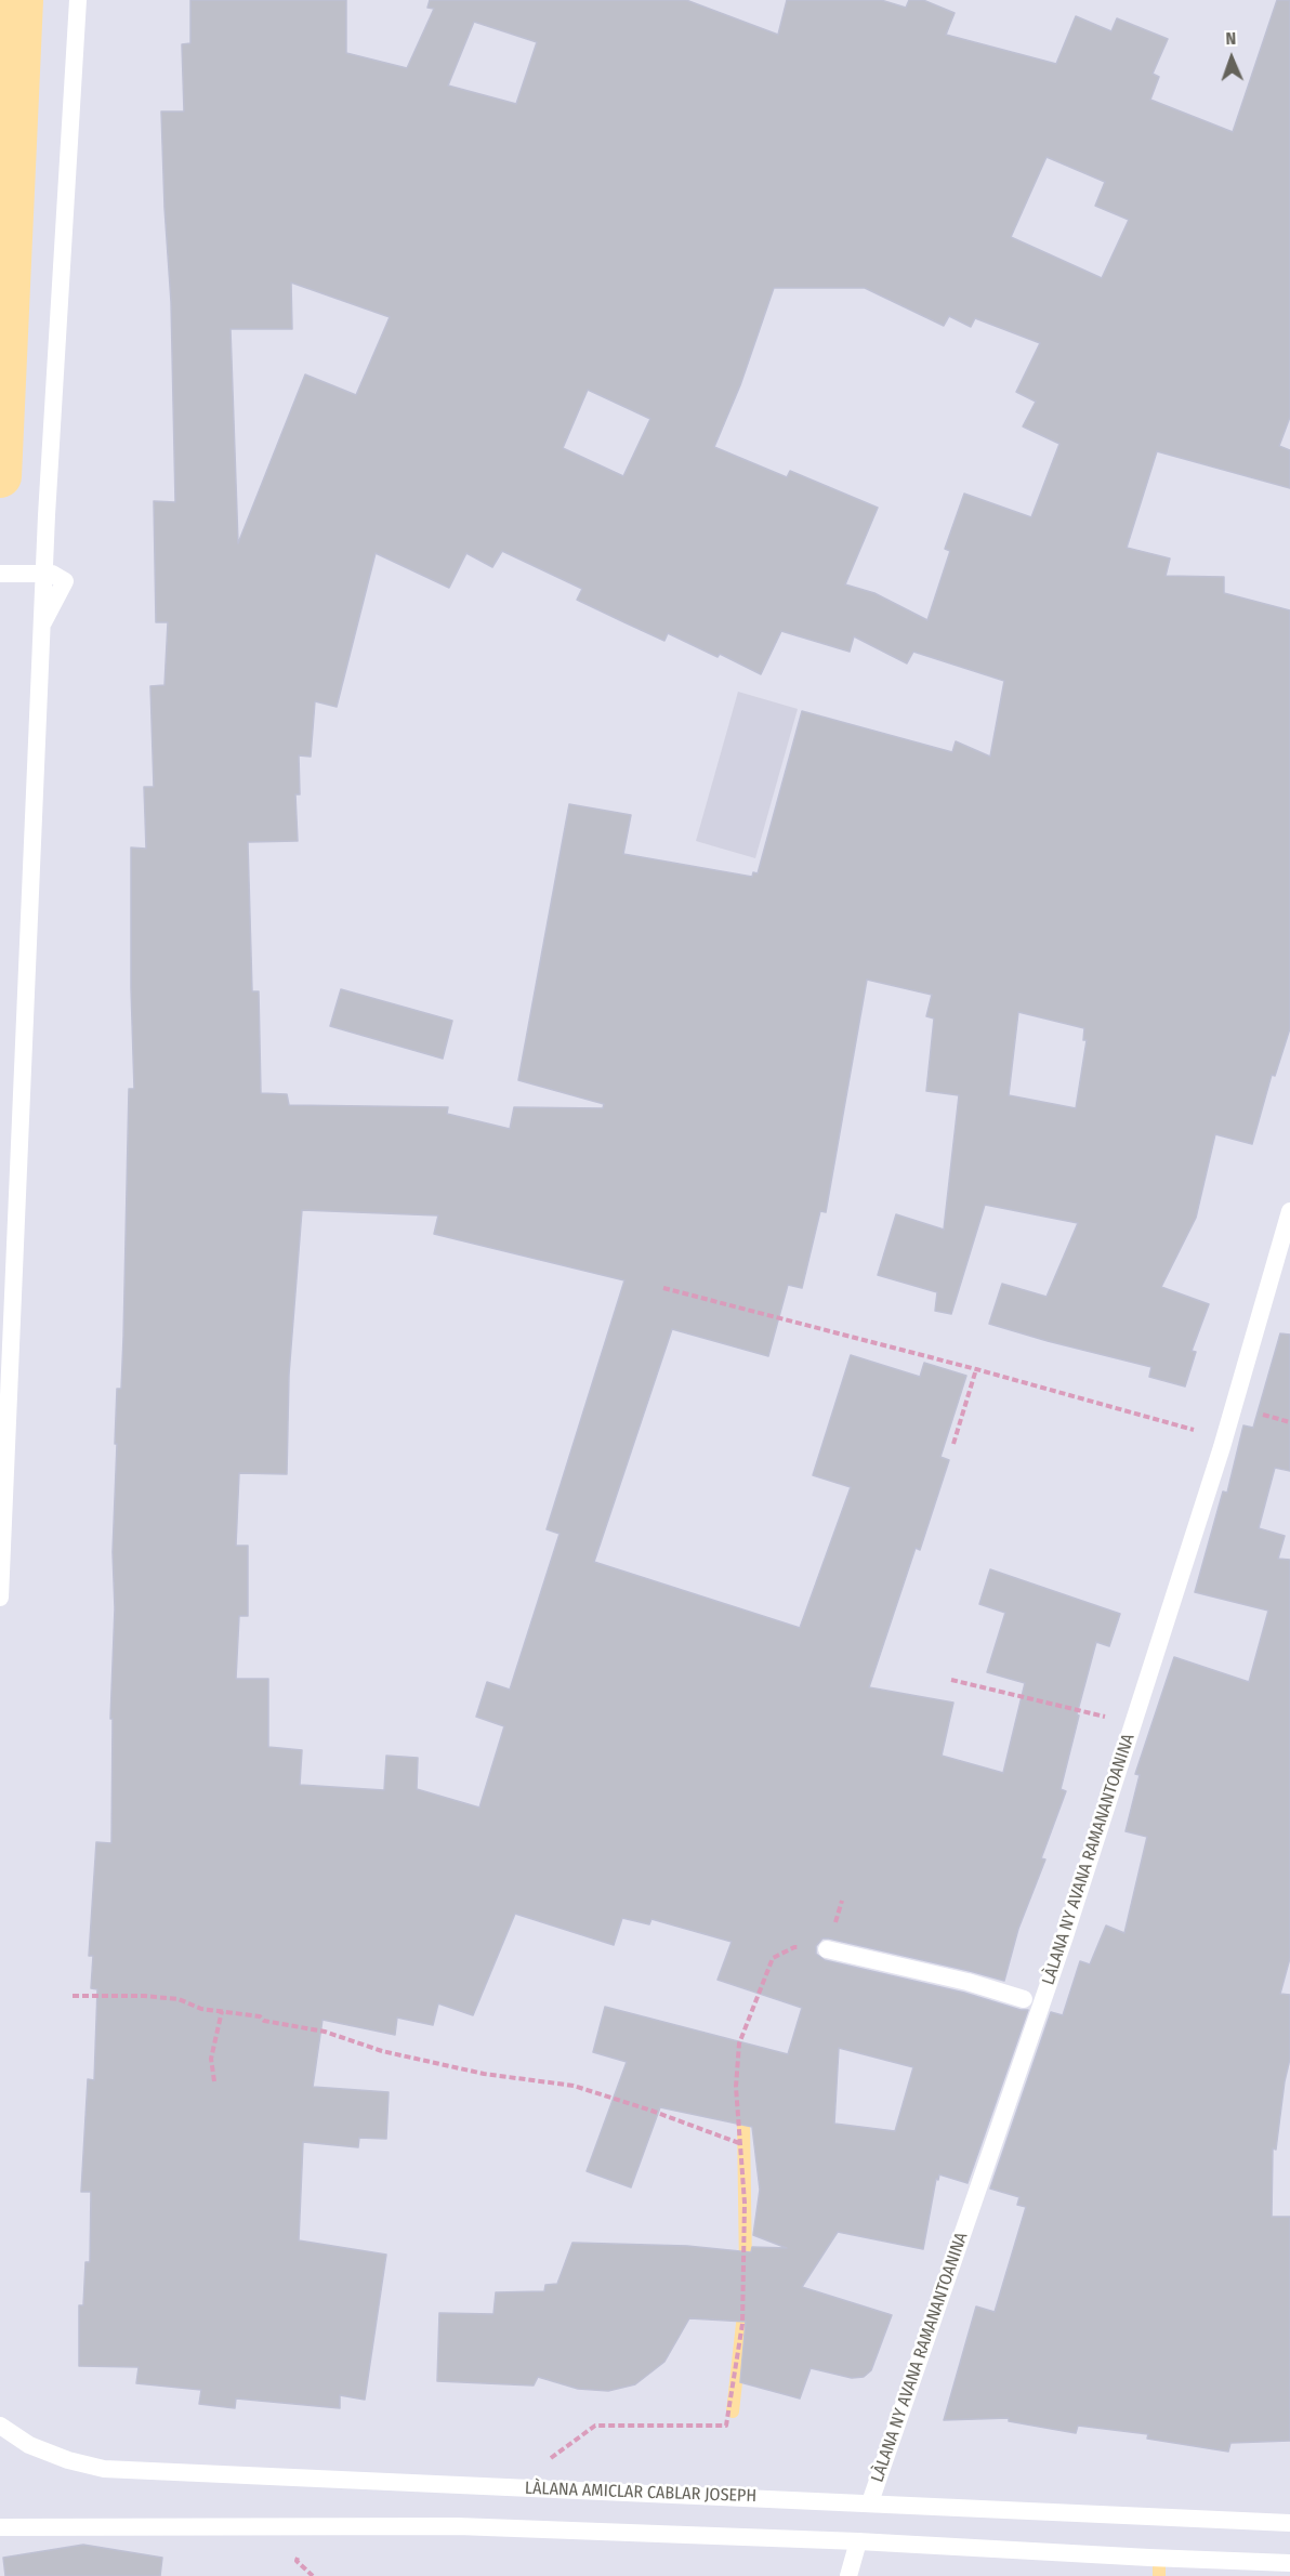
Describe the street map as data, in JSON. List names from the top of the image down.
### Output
{
  "streets": {
    "main road": ["LÀLANA NY AVANA RAMANANTOANINA", "LÀLANA AMICLAR CABLAR JOSEPH"]
  },
  "crossings": [
    ["LÀLANA NY AVANA RAMANANTOANINA", "LÀLANA AMICLAR CABLAR JOSEPH"]
  ],
  "north": "top"
}
